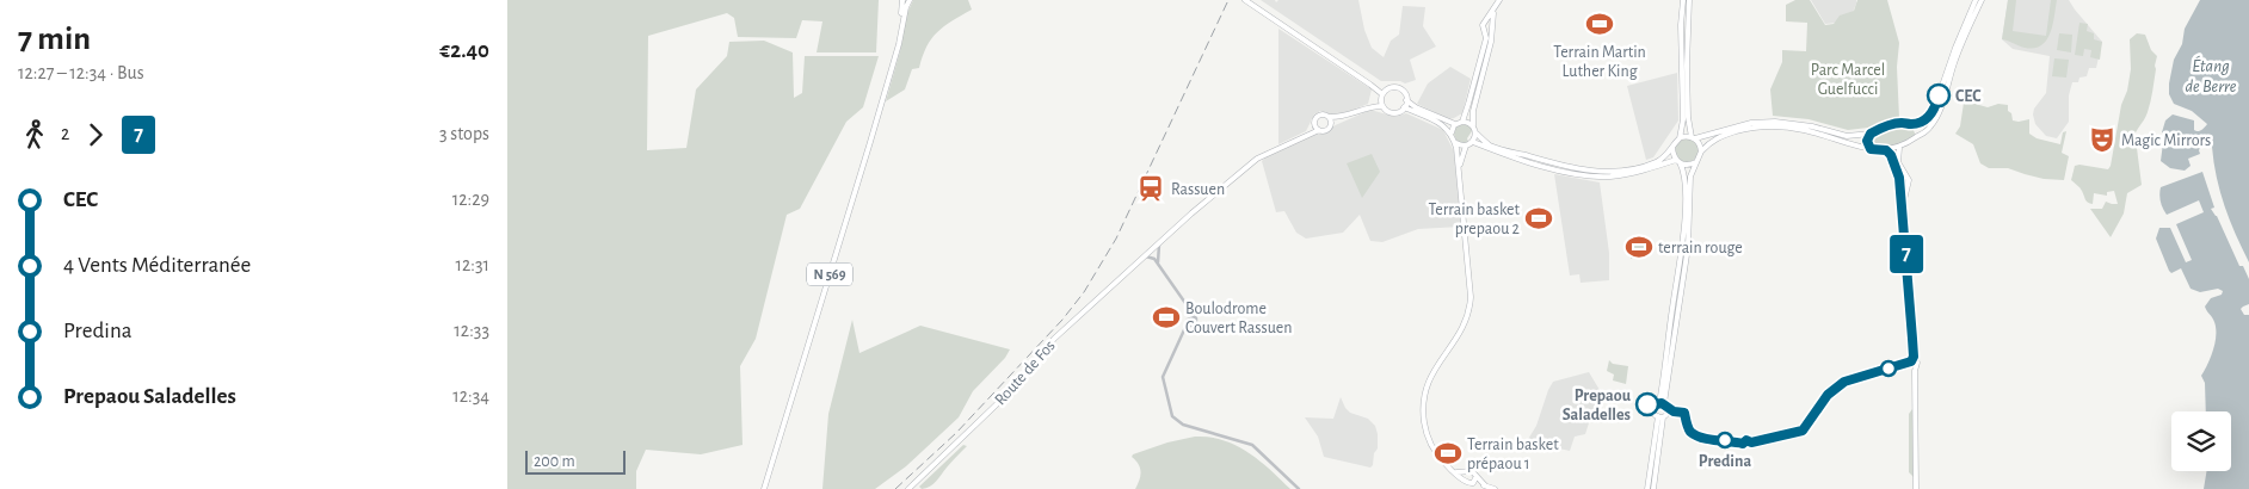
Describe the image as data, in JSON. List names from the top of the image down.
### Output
{
  "streets": {
    "main road": ["N 569", "Route de Fos"]
  },
  "water": ["Étang de Berre"],
  "parks": ["Parc Marcel Guelfucci"],
  "places": {
    "sports": [
      "Terrain Martin Luther King",
      "Terrain basket prepaou 2",
      "terrain rouge",
      "Boulodrome Couvert Rassuen",
      "Terrain basket prépaou 1"
    ],
    "other": ["CEC", "Prepaou Saladelles", "Predina"],
    "theatre": ["Magic Mirrors"],
    "station": ["Rassuen"]
  },
  "lines": ["bus line 7"],
  "scale_bar": "200 m",
  "page": {
    "heading": ["7 min", "12:27 – 12:34 · Bus", "€2.40"],
    "on_map": "7",
    "legs": ["2", "7", "3 stops"],
    "list": [
      {
        "name": "CEC",
        "value": "12:29"
      },
      {
        "name": "4 Vents Méditerranée",
        "value": "12:31"
      },
      {
        "name": "Predina",
        "value": "12:33"
      },
      {
        "name": "Prepaou Saladelles",
        "value": "12:34"
      }
    ],
    "scale": "200 m"
  }
}
